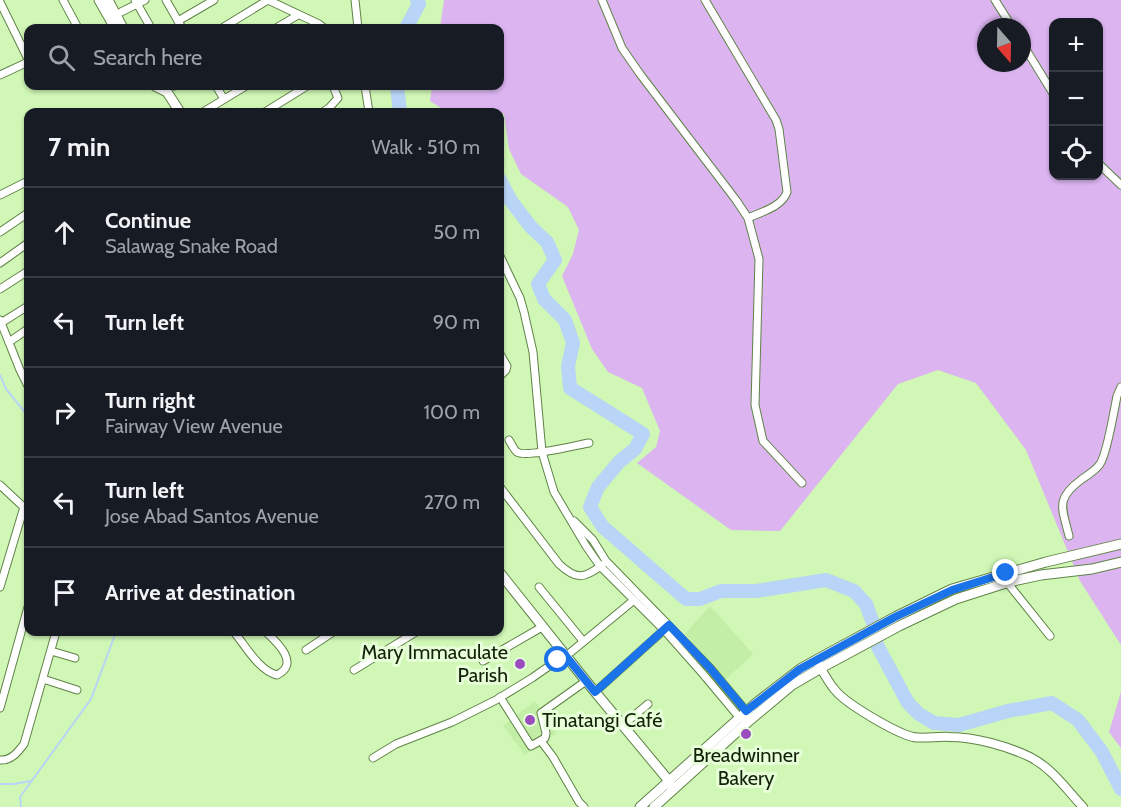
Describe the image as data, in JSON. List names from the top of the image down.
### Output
{
  "places": ["Mary Immaculate Parish", "Tinatangi Café", "Breadwinner Bakery"],
  "north": "bottom",
  "page": {
    "map_buttons": ["+", "−"],
    "search": "Search here",
    "heading": ["7 min", "Walk · 510 m"],
    "list": [
      ["Continue", "Salawag Snake Road", "50 m"],
      ["Turn left", "90 m"],
      ["Turn right", "Fairway View Avenue", "100 m"],
      ["Turn left", "Jose Abad Santos Avenue", "270 m"],
      "Arrive at destination"
    ]
  }
}
